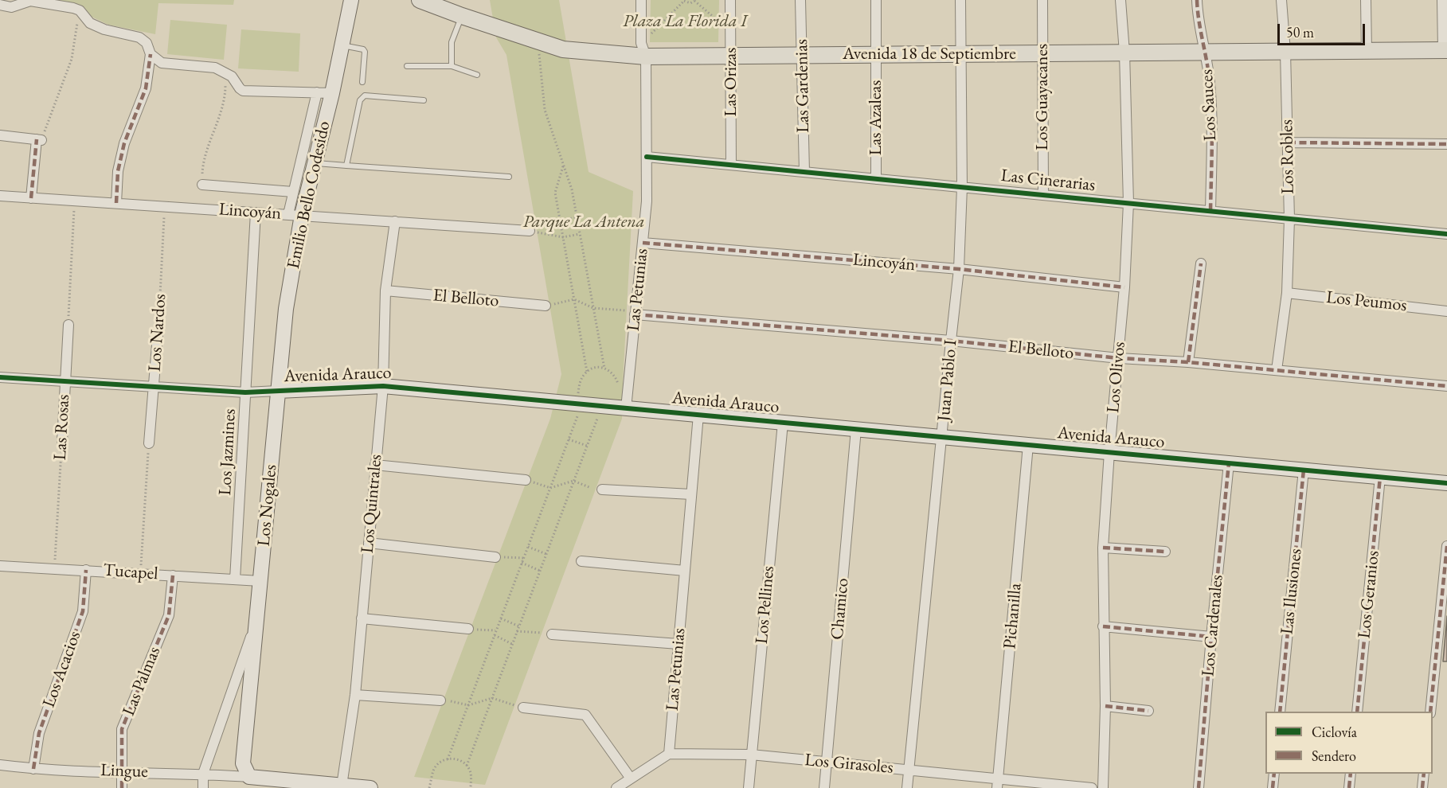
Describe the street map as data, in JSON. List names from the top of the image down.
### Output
{
  "streets": {
    "main road": ["Avenida 18 de Septiembre"],
    "street": [
      "Las Orizas",
      "Las Gardenias",
      "Los Guayacanes",
      "Los Sauces",
      "Las Azaleas",
      "Los Robles",
      "Las Cinerarias",
      "Emilio Bello Codesido",
      "Lincoyán",
      "Las Petunias",
      "El Belloto",
      "Los Peumos",
      "Los Nardos",
      "Avenida Arauco",
      "Los Olivos",
      "Juan Pablo I",
      "Las Rosas",
      "Los Jazmines",
      "Los Quintrales",
      "Los Nogales",
      "Tucapel",
      "Las Ilusiones",
      "Los Geranios",
      "Los Pellines",
      "Chamico",
      "Pichanilla",
      "Los Cardenales",
      "Los Acacios",
      "Las Palmas",
      "Los Girasoles",
      "Lingue"
    ]
  },
  "crossings": [
    ["Avenida 18 de Septiembre", "Las Orizas"],
    ["Avenida 18 de Septiembre", "Las Gardenias"],
    ["Avenida 18 de Septiembre", "Los Guayacanes"],
    ["Avenida 18 de Septiembre", "Los Sauces"],
    ["Avenida 18 de Septiembre", "Las Azaleas"],
    ["Avenida 18 de Septiembre", "Los Robles"],
    ["Avenida 18 de Septiembre", "Las Petunias"],
    ["Avenida 18 de Septiembre", "Los Olivos"],
    ["Avenida 18 de Septiembre", "Juan Pablo I"],
    ["Las Orizas", "Las Cinerarias"],
    ["Las Gardenias", "Las Cinerarias"],
    ["Los Guayacanes", "Las Cinerarias"],
    ["Los Sauces", "Las Cinerarias"],
    ["Las Azaleas", "Las Cinerarias"],
    ["Los Robles", "Las Cinerarias"],
    ["Los Robles", "El Belloto"],
    ["Los Robles", "Los Peumos"],
    ["Las Cinerarias", "Las Petunias"],
    ["Las Cinerarias", "Los Olivos"],
    ["Las Cinerarias", "Juan Pablo I"],
    ["Emilio Bello Codesido", "Lincoyán"],
    ["Emilio Bello Codesido", "Avenida Arauco"],
    ["Emilio Bello Codesido", "Los Nogales"],
    ["Lincoyán", "Las Petunias"],
    ["Lincoyán", "Los Nardos"],
    ["Lincoyán", "Los Olivos"],
    ["Lincoyán", "Juan Pablo I"],
    ["Lincoyán", "Los Jazmines"],
    ["Lincoyán", "Los Quintrales"],
    ["Las Petunias", "El Belloto"],
    ["Las Petunias", "Avenida Arauco"],
    ["Las Petunias", "Los Girasoles"],
    ["El Belloto", "Los Olivos"],
    ["El Belloto", "Juan Pablo I"],
    ["El Belloto", "Los Quintrales"],
    ["Los Nardos", "Avenida Arauco"],
    ["Avenida Arauco", "Los Olivos"],
    ["Avenida Arauco", "Juan Pablo I"],
    ["Avenida Arauco", "Las Rosas"],
    ["Avenida Arauco", "Los Jazmines"],
    ["Avenida Arauco", "Los Quintrales"],
    ["Avenida Arauco", "Los Nogales"],
    ["Avenida Arauco", "Las Ilusiones"],
    ["Avenida Arauco", "Los Geranios"],
    ["Avenida Arauco", "Los Pellines"],
    ["Avenida Arauco", "Chamico"],
    ["Avenida Arauco", "Pichanilla"],
    ["Avenida Arauco", "Los Cardenales"],
    ["Juan Pablo I", "Los Girasoles"],
    ["Las Rosas", "Tucapel"],
    ["Los Jazmines", "Tucapel"],
    ["Los Quintrales", "Lingue"],
    ["Los Nogales", "Tucapel"],
    ["Los Nogales", "Lingue"],
    ["Tucapel", "Los Acacios"],
    ["Tucapel", "Las Palmas"],
    ["Los Pellines", "Los Girasoles"],
    ["Chamico", "Los Girasoles"],
    ["Pichanilla", "Los Girasoles"],
    ["Los Acacios", "Lingue"],
    ["Las Palmas", "Lingue"]
  ],
  "parks": ["Plaza La Florida I", "Parque La Antena"],
  "legend": ["Ciclovía", "Sendero"],
  "scale_bar": "50 m"
}
